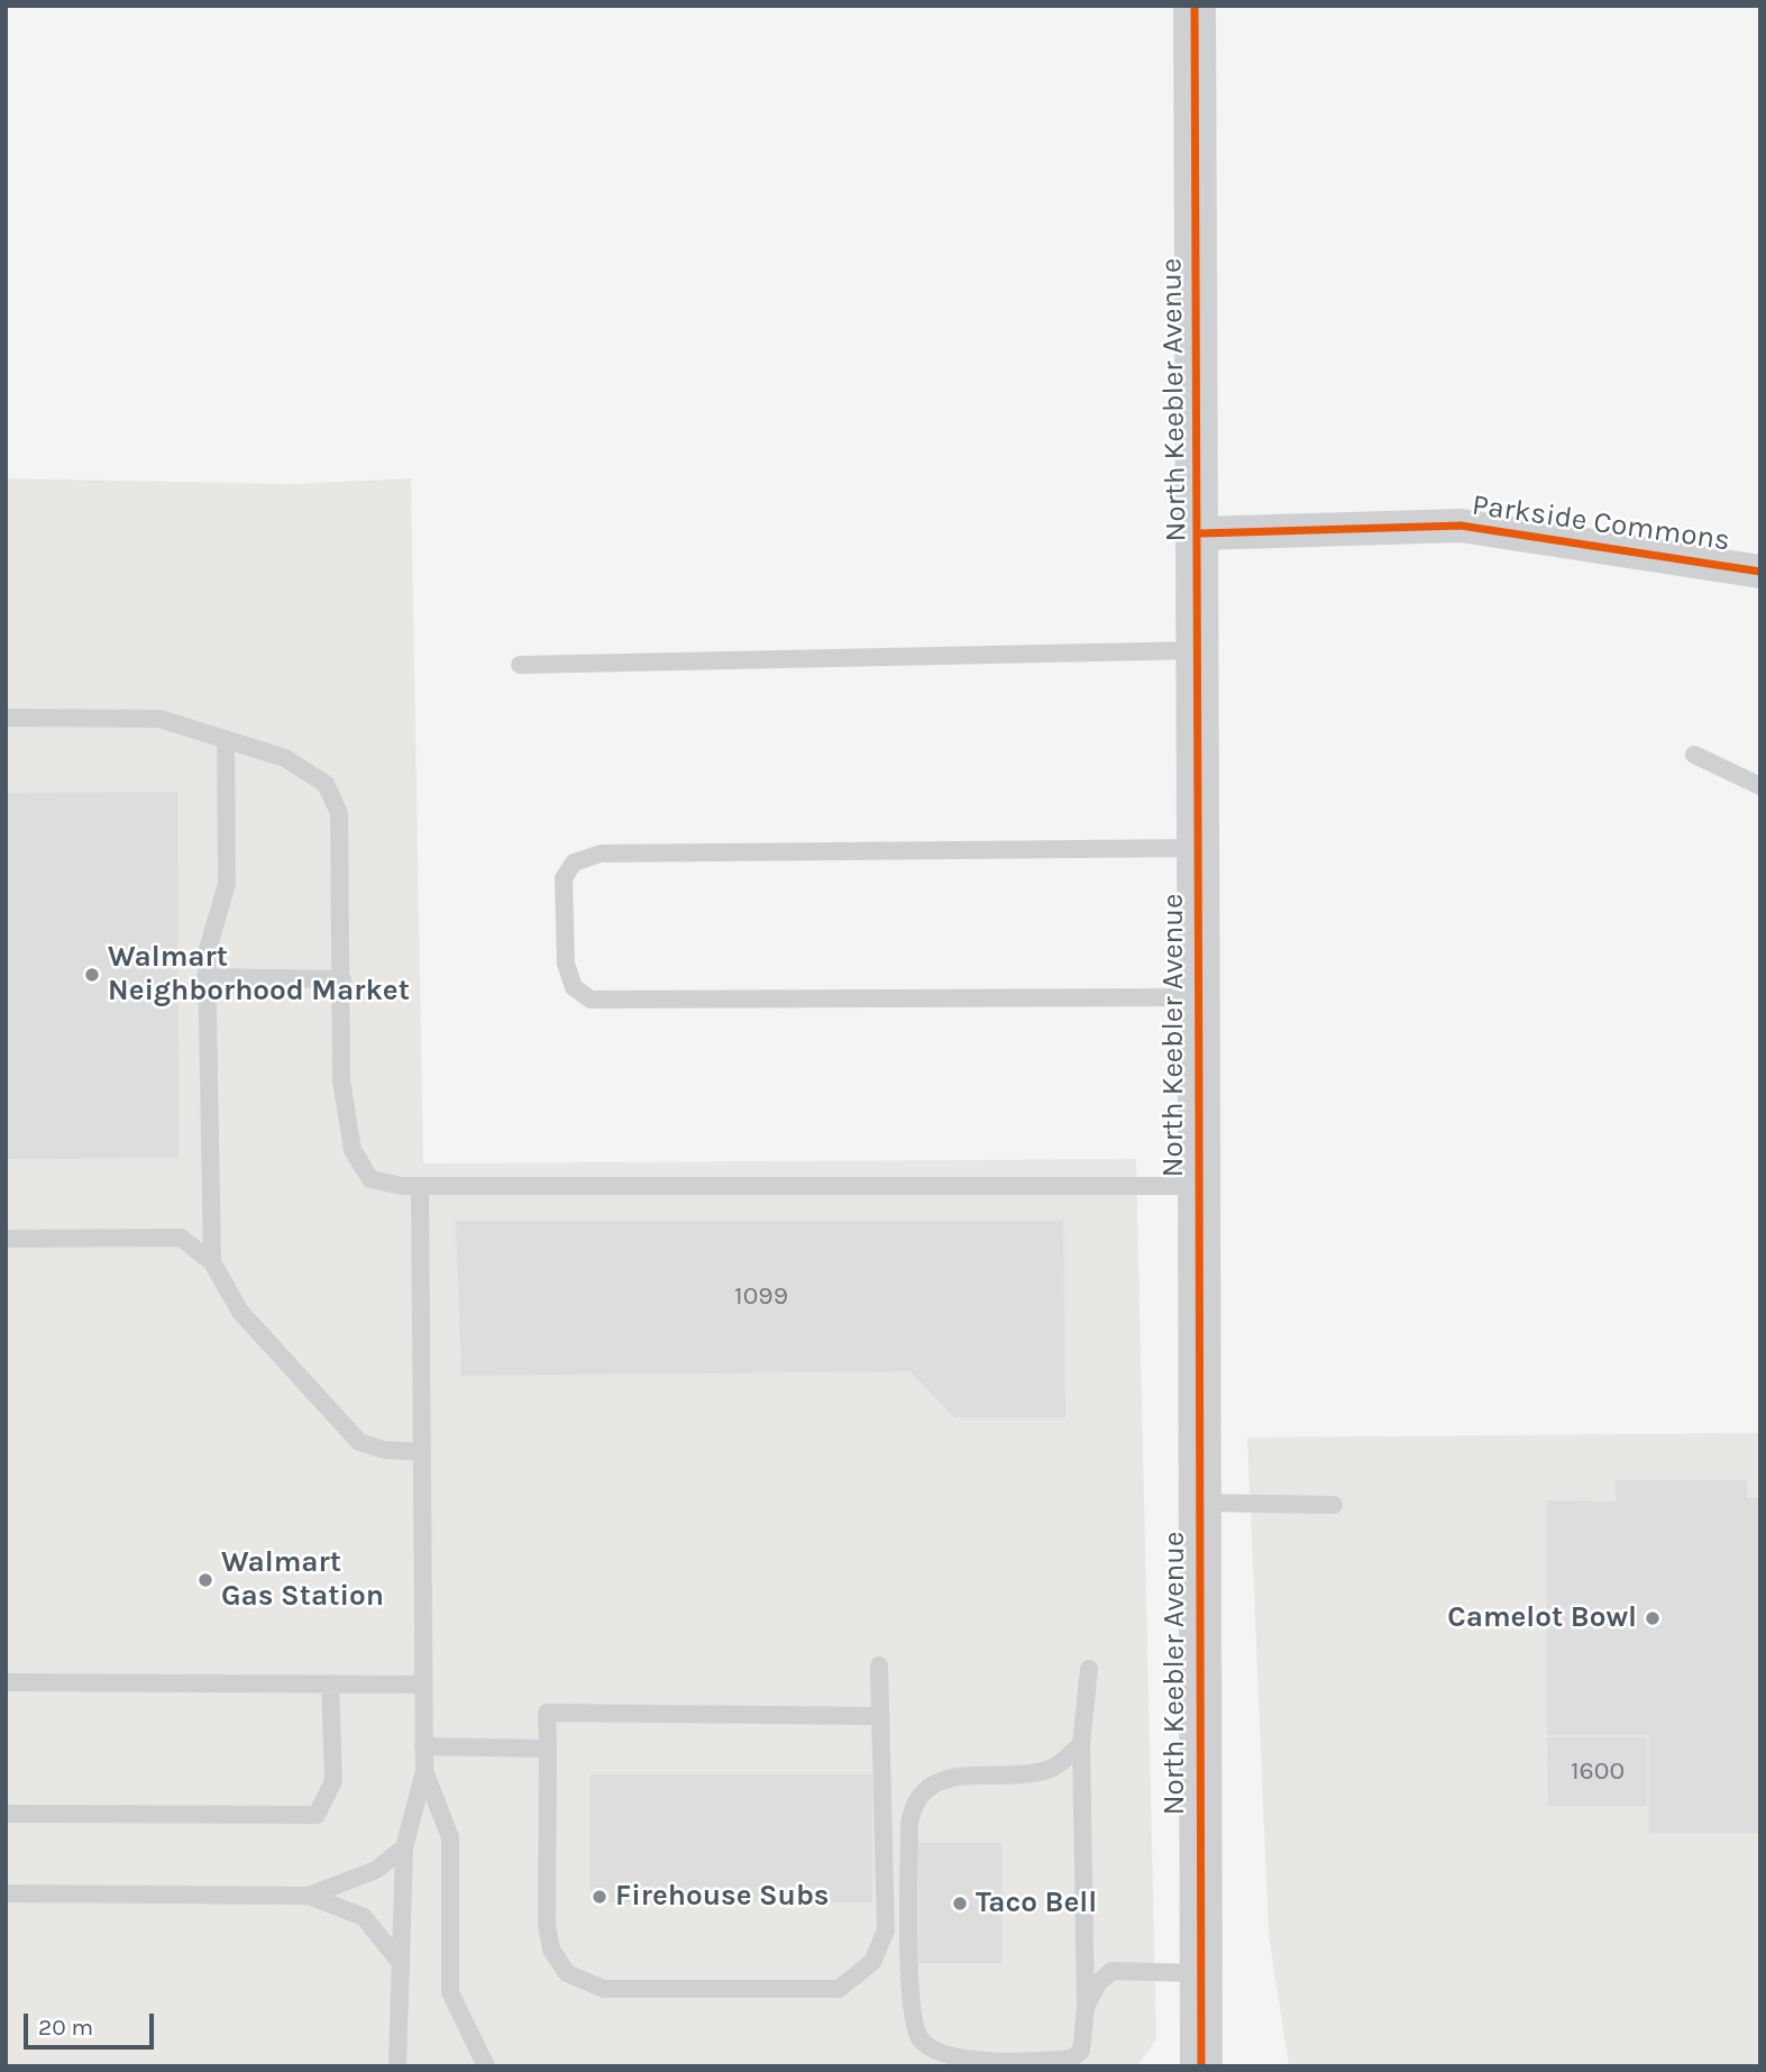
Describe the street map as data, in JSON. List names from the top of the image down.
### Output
{
  "streets": {
    "street": ["North Keebler Avenue", "Parkside Commons"]
  },
  "crossings": [
    ["North Keebler Avenue", "Parkside Commons"]
  ],
  "places": [
    "Walmart Neighborhood Market",
    "Walmart Gas Station",
    "Camelot Bowl",
    "Firehouse Subs",
    "Taco Bell"
  ],
  "house_numbers": ["1099", "1600"],
  "scale_bar": "20 m"
}
